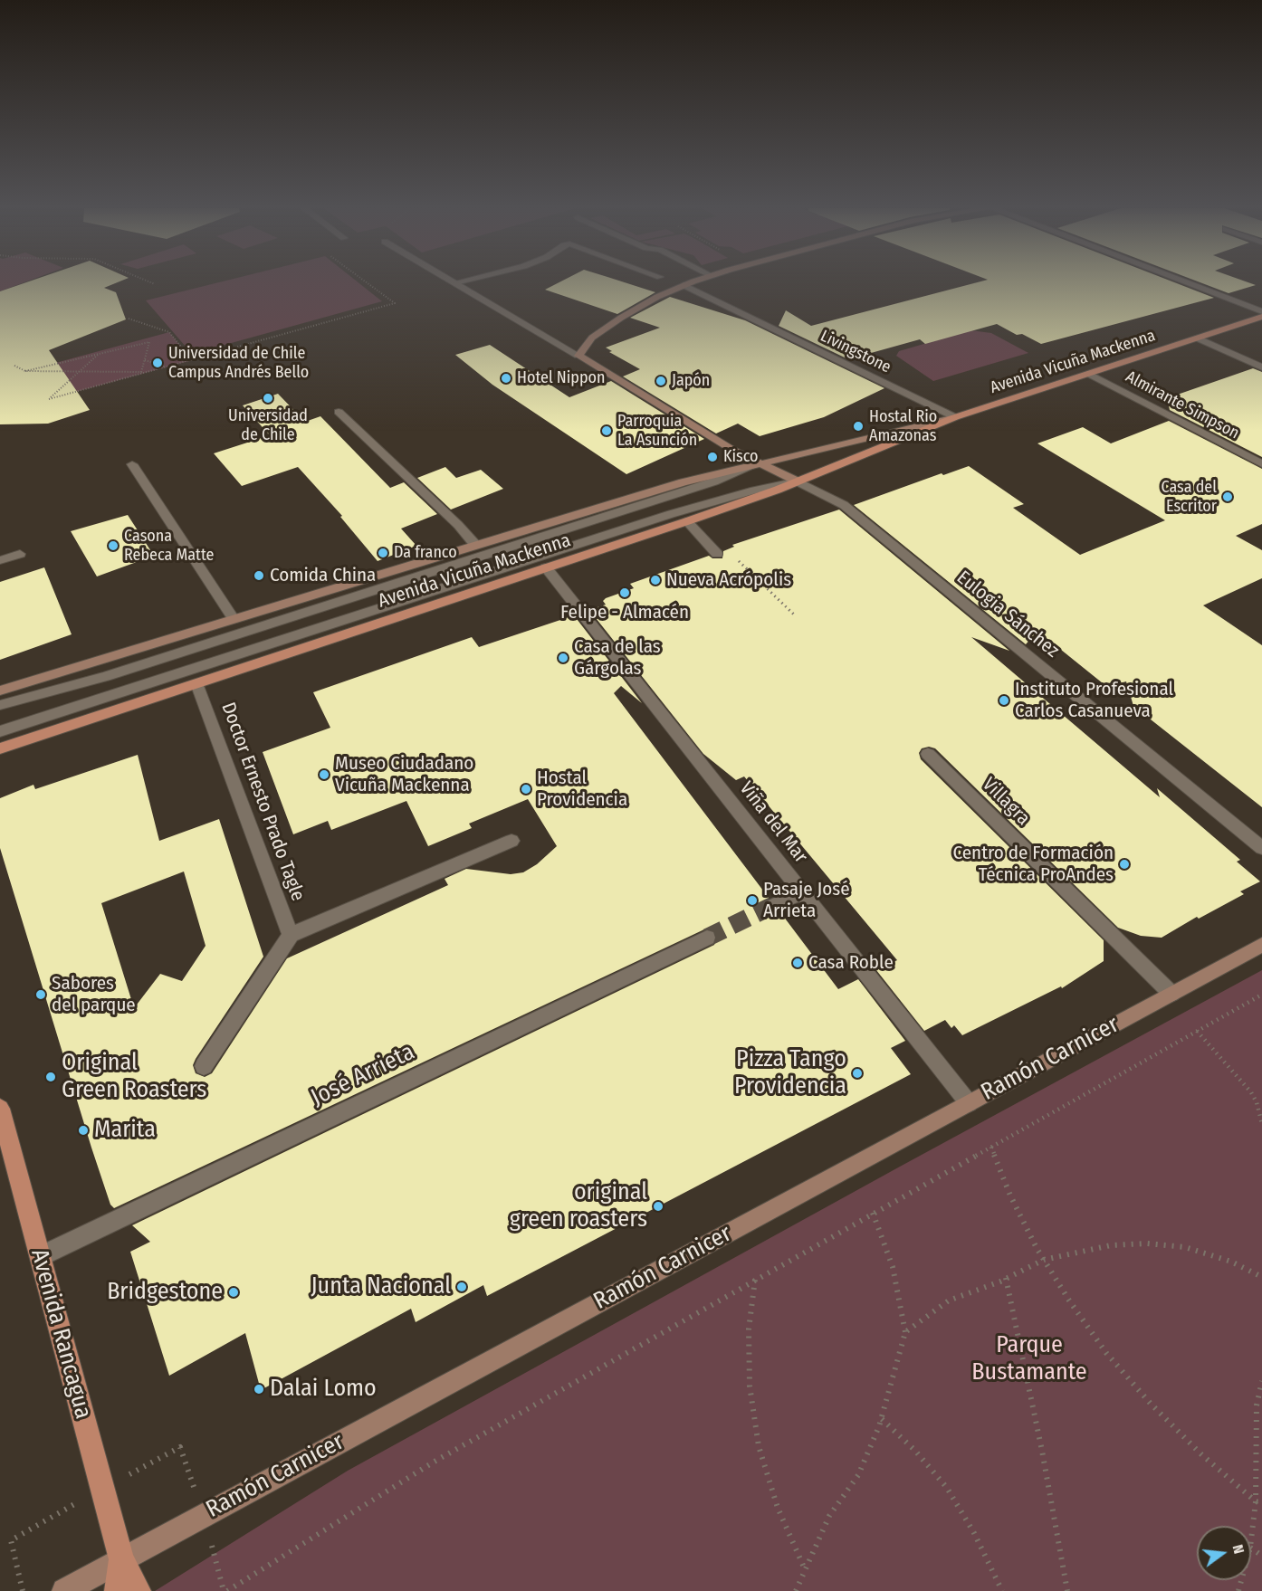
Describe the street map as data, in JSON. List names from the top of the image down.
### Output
{
  "streets": {
    "main road": ["Avenida Vicuña Mackenna", "Ramón Carnicer", "Avenida Rancagua"],
    "street": [
      "Livingstone",
      "Almirante Simpson",
      "Eulogia Sánchez",
      "Doctor Ernesto Prado Tagle",
      "Villagra",
      "Viña del Mar",
      "José Arrieta"
    ]
  },
  "crossings": [
    ["Livingstone", "Avenida Vicuña Mackenna"],
    ["Avenida Vicuña Mackenna", "Almirante Simpson"],
    ["Avenida Vicuña Mackenna", "Eulogia Sánchez"],
    ["Avenida Vicuña Mackenna", "Doctor Ernesto Prado Tagle"],
    ["Avenida Vicuña Mackenna", "Viña del Mar"],
    ["Villagra", "Ramón Carnicer"],
    ["Viña del Mar", "Ramón Carnicer"],
    ["Ramón Carnicer", "Avenida Rancagua"],
    ["José Arrieta", "Avenida Rancagua"]
  ],
  "parks": ["Parque Bustamante"],
  "places": [
    "Universidad de Chile Campus Andrés Bello",
    "Hotel Nippon",
    "Japón",
    "Universidad de Chile",
    "Hostal Rio Amazonas",
    "Parroquia La Asunción",
    "Kisco",
    "Casa del Escritor",
    "Casona Rebeca Matte",
    "Da franco",
    "Comida China",
    "Nueva Acrópolis",
    "Felipe - Almacén",
    "Casa de las Gárgolas",
    "Instituto Profesional Carlos Casanueva",
    "Museo Ciudadano Vicuña Mackenna",
    "Hostal Providencia",
    "Centro de Formación Técnica ProAndes",
    "Pasaje José Arrieta",
    "Casa Roble",
    "Sabores del parque",
    "Pizza Tango Providencia",
    "Original Green Roasters",
    "Marita",
    "original green roasters",
    "Junta Nacional",
    "Bridgestone",
    "Dalai Lomo"
  ],
  "north": "right"
}
